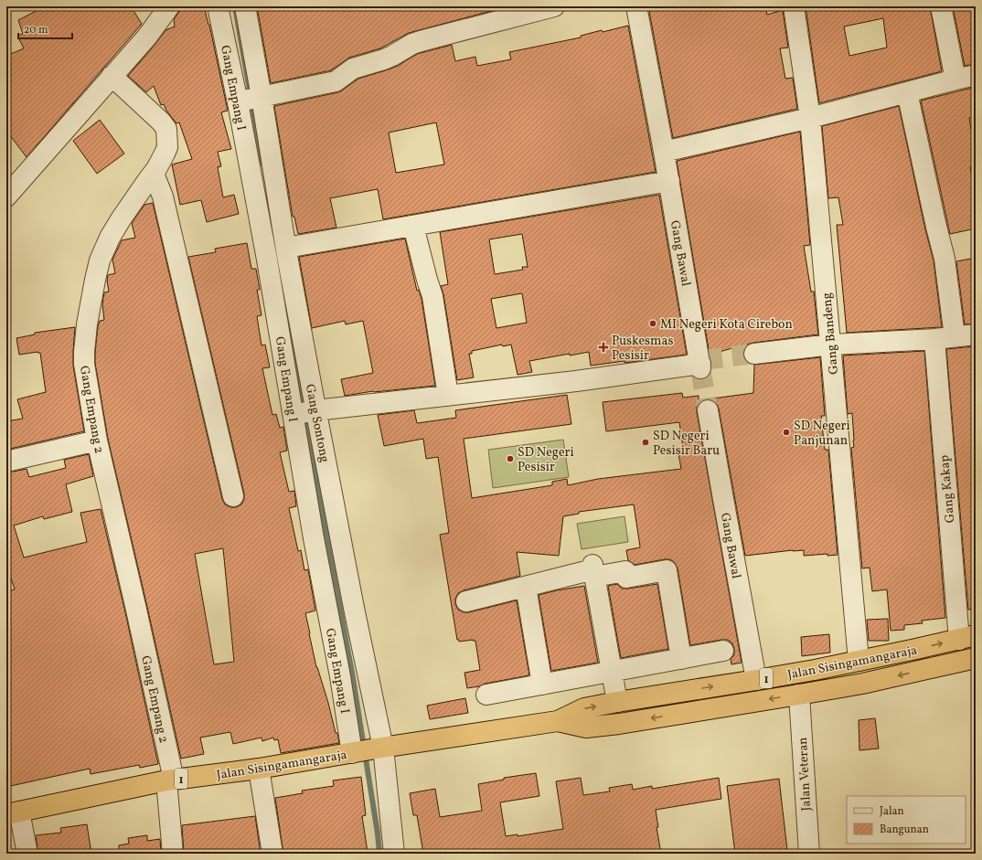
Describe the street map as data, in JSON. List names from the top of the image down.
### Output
{
  "streets": {
    "highway": ["Jalan Sisingamangaraja", "1"],
    "street": [
      "Gang Empang I",
      "Gang Bawal",
      "Gang Bandeng",
      "Gang Empang 2",
      "Gang Sontong",
      "Gang Kakap",
      "Jalan Veteran"
    ]
  },
  "crossings": [
    ["Gang Empang I", "Gang Sontong"],
    ["Gang Empang I", "Jalan Sisingamangaraja"],
    ["Gang Bawal", "Jalan Sisingamangaraja"],
    ["Gang Bandeng", "Jalan Sisingamangaraja"],
    ["Gang Empang 2", "Jalan Sisingamangaraja"],
    ["Gang Sontong", "Jalan Sisingamangaraja"],
    ["Gang Kakap", "Jalan Sisingamangaraja"],
    ["Jalan Sisingamangaraja", "Jalan Veteran"]
  ],
  "places": {
    "other": [
      "MI Negeri Kota Cirebon",
      "SD Negeri Panjunan",
      "SD Negeri Pesisir Baru",
      "SD Negeri Pesisir"
    ],
    "health": ["Puskesmas Pesisir"]
  },
  "legend": ["Jalan", "Bangunan"],
  "scale_bar": "20 m"
}
